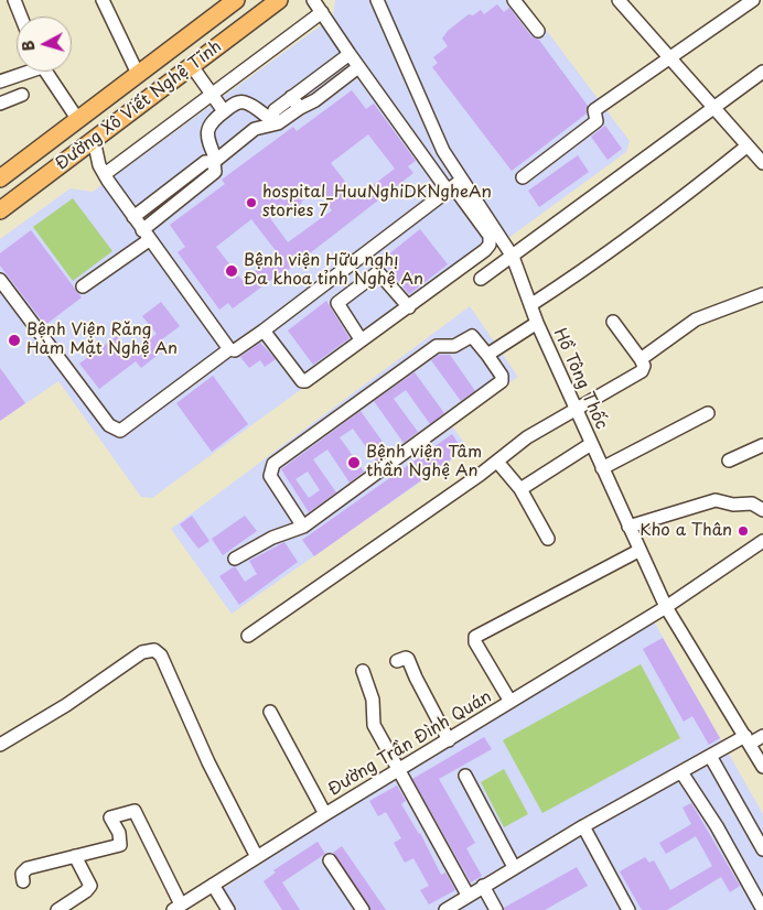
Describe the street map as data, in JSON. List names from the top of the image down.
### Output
{
  "streets": {
    "main road": ["Đường Xô Viết Nghệ Tĩnh"],
    "street": ["Hồ Tông Thốc", "Đường Trần Đình Quán"]
  },
  "crossings": [
    ["Hồ Tông Thốc", "Đường Trần Đình Quán"]
  ],
  "places": [
    "hospital_HuuNghiDKNgheAn stories 7",
    "Bệnh viện Hữu nghị Đa khoa tỉnh Nghệ An",
    "Bệnh Viện Răng Hàm Mặt Nghệ An",
    "Bệnh viện Tâm thần Nghệ An",
    "Kho a Thân"
  ],
  "north": "left"
}
